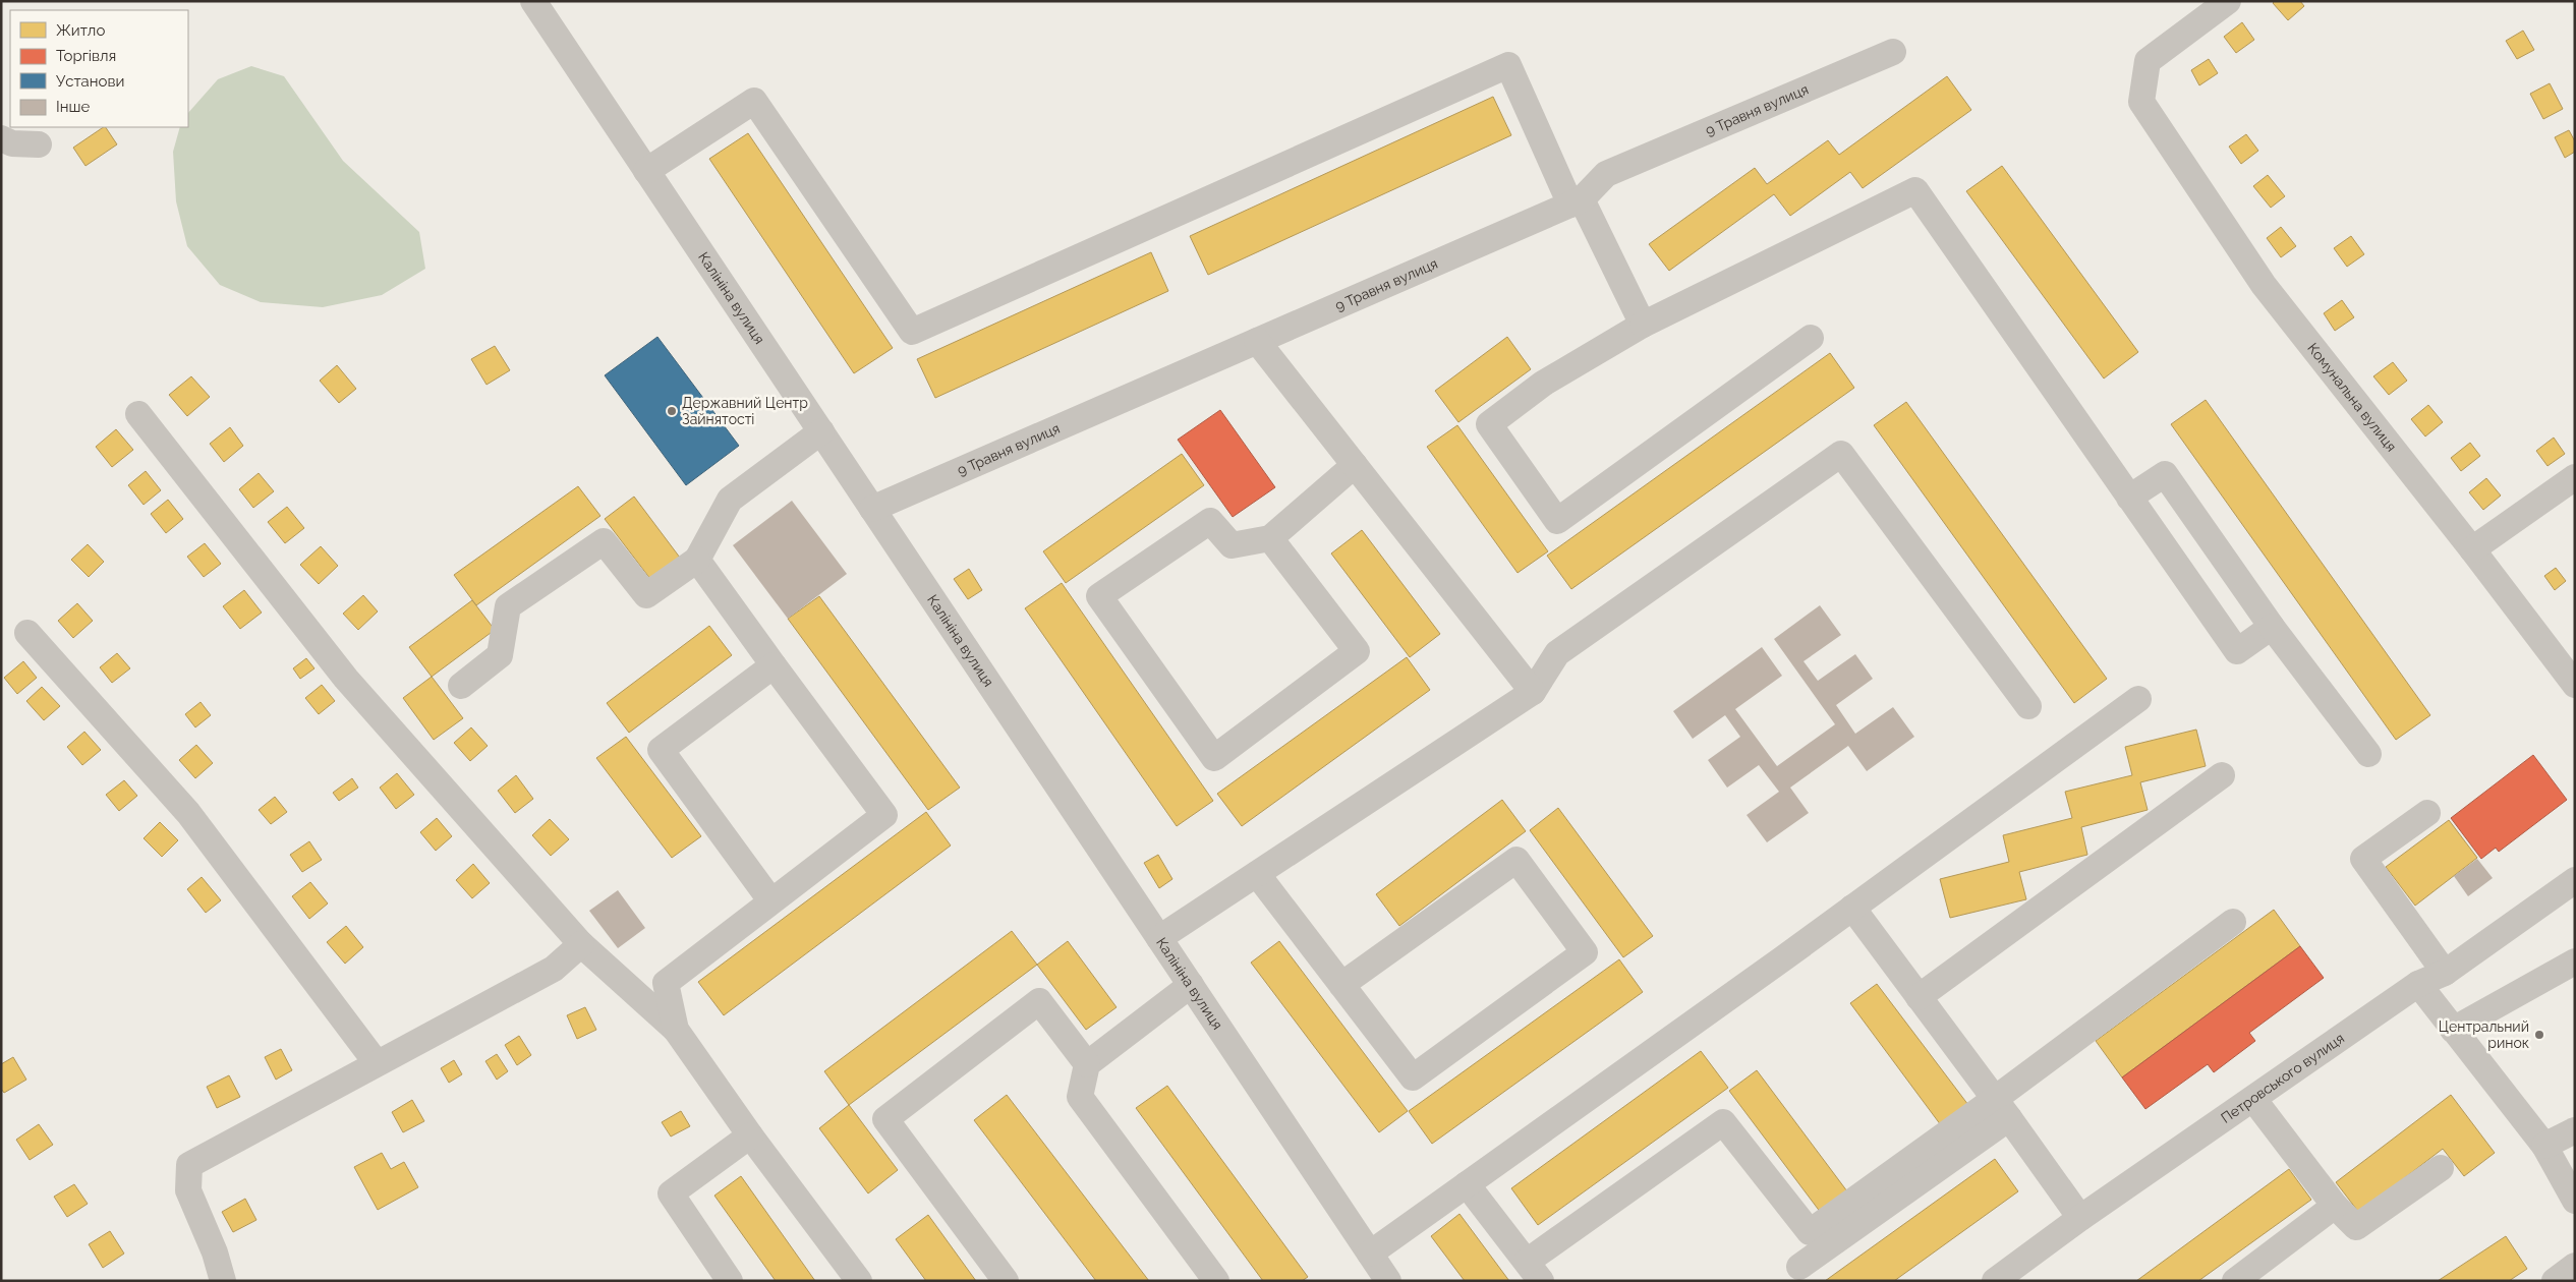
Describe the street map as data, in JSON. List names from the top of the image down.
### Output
{
  "streets": {
    "street": [
      "9 Травня вулиця",
      "Калініна вулиця",
      "Комунальна вулиця",
      "Петровського вулиця"
    ]
  },
  "crossings": [
    ["9 Травня вулиця", "Калініна вулиця"]
  ],
  "places": ["Державний Центр Зайнятості", "Центральний ринок"],
  "legend": [
    "Житло",
    "Торгівля",
    "Установи",
    "Інше"
  ]
}
